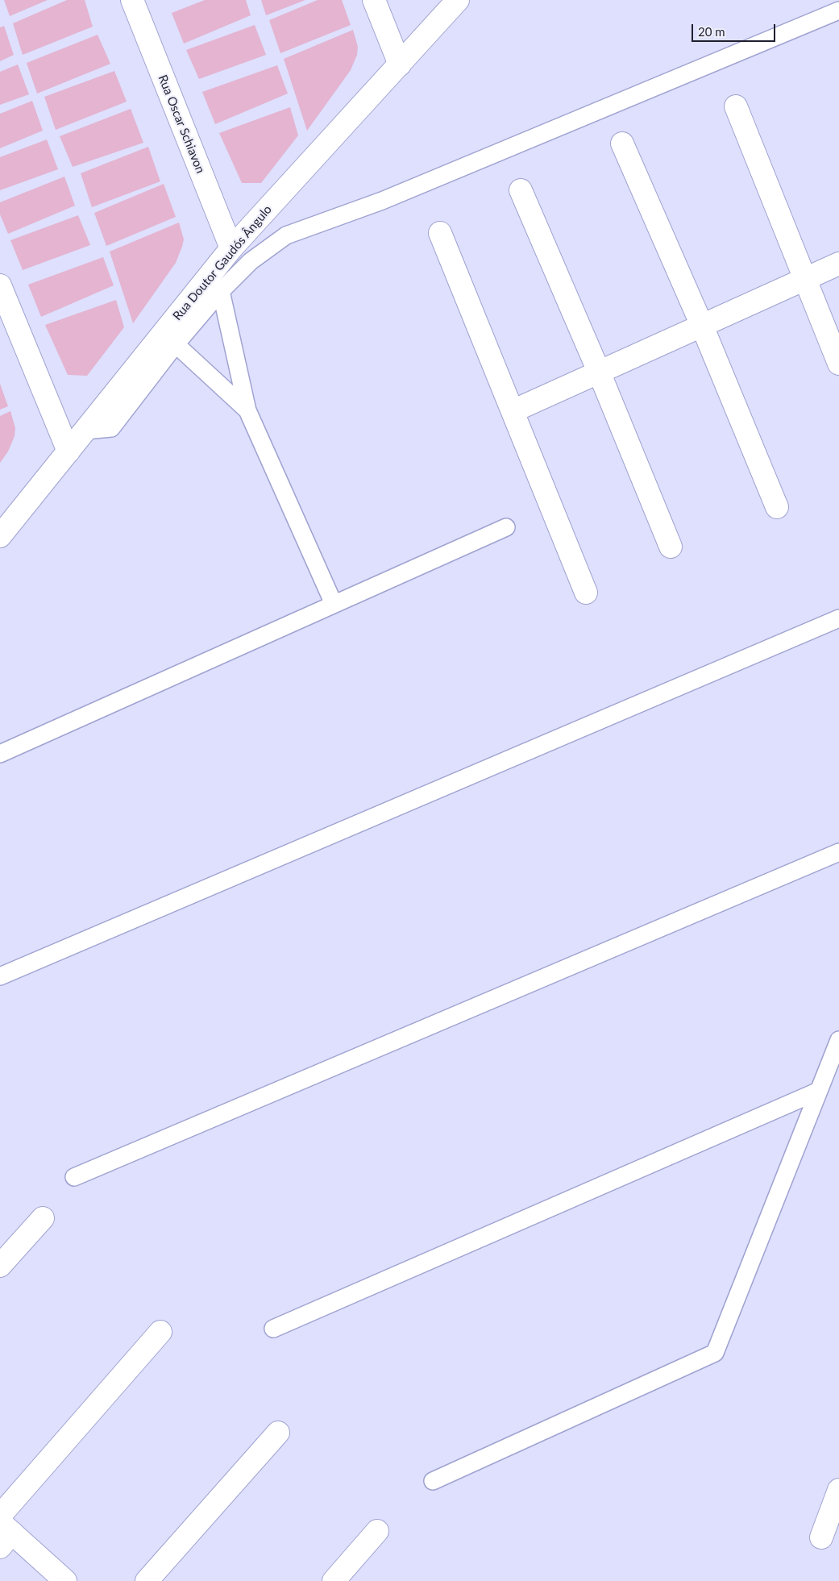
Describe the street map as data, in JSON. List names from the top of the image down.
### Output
{
  "streets": {
    "street": ["Rua Oscar Schiavon", "Rua Doutor Gaudós Ângulo"]
  },
  "crossings": [
    ["Rua Oscar Schiavon", "Rua Doutor Gaudós Ângulo"]
  ],
  "scale_bar": "20 m"
}
